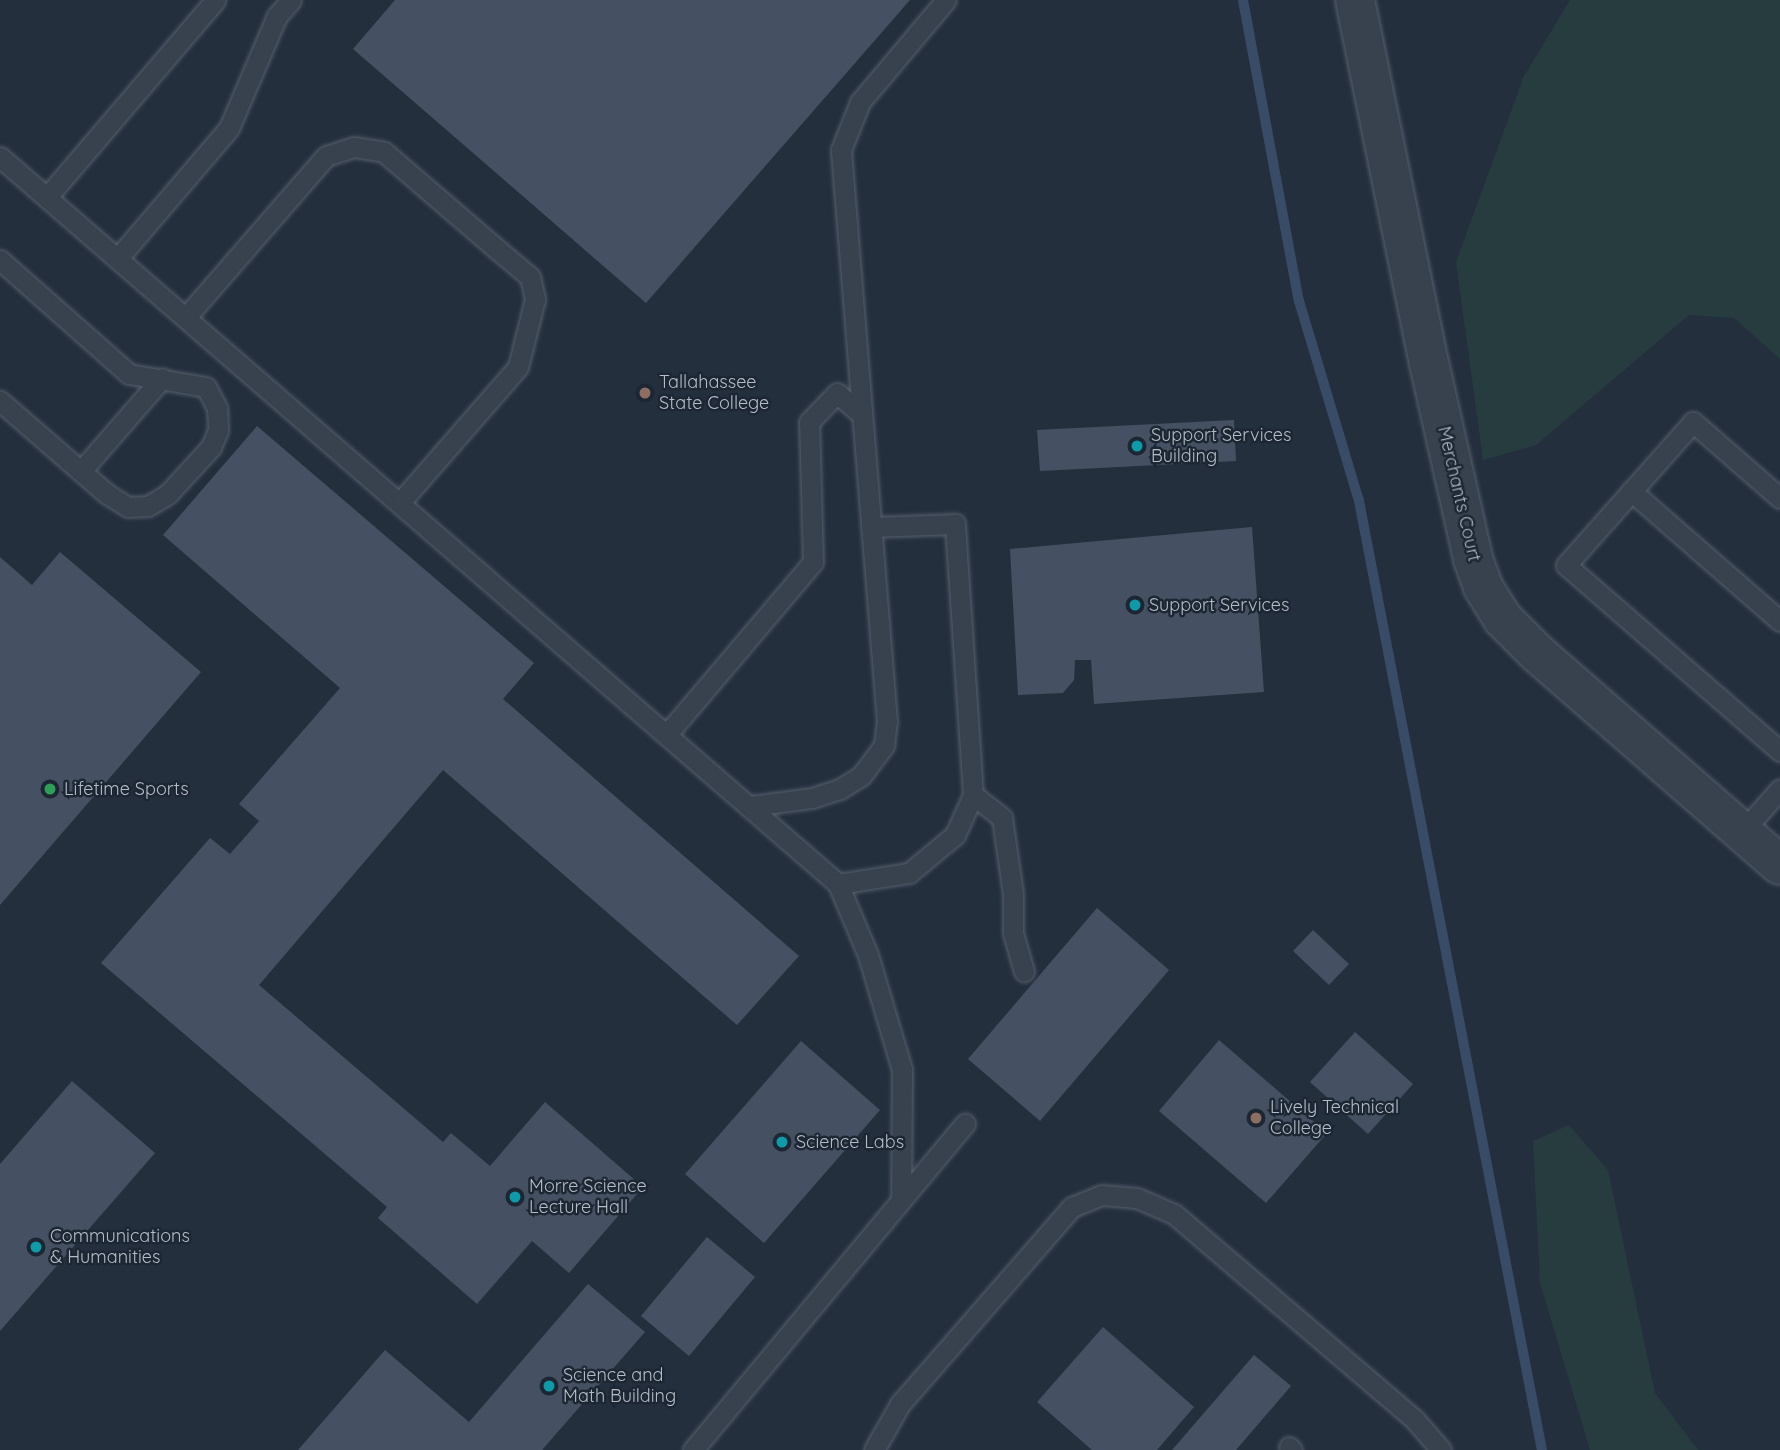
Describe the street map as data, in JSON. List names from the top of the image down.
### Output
{
  "streets": {
    "street": ["Merchants Court"]
  },
  "places": [
    "Tallahassee State College",
    "Support Services Building",
    "Support Services",
    "Lifetime Sports",
    "Lively Technical College",
    "Science Labs",
    "Morre Science Lecture Hall",
    "Communications & Humanities",
    "Science and Math Building"
  ]
}
